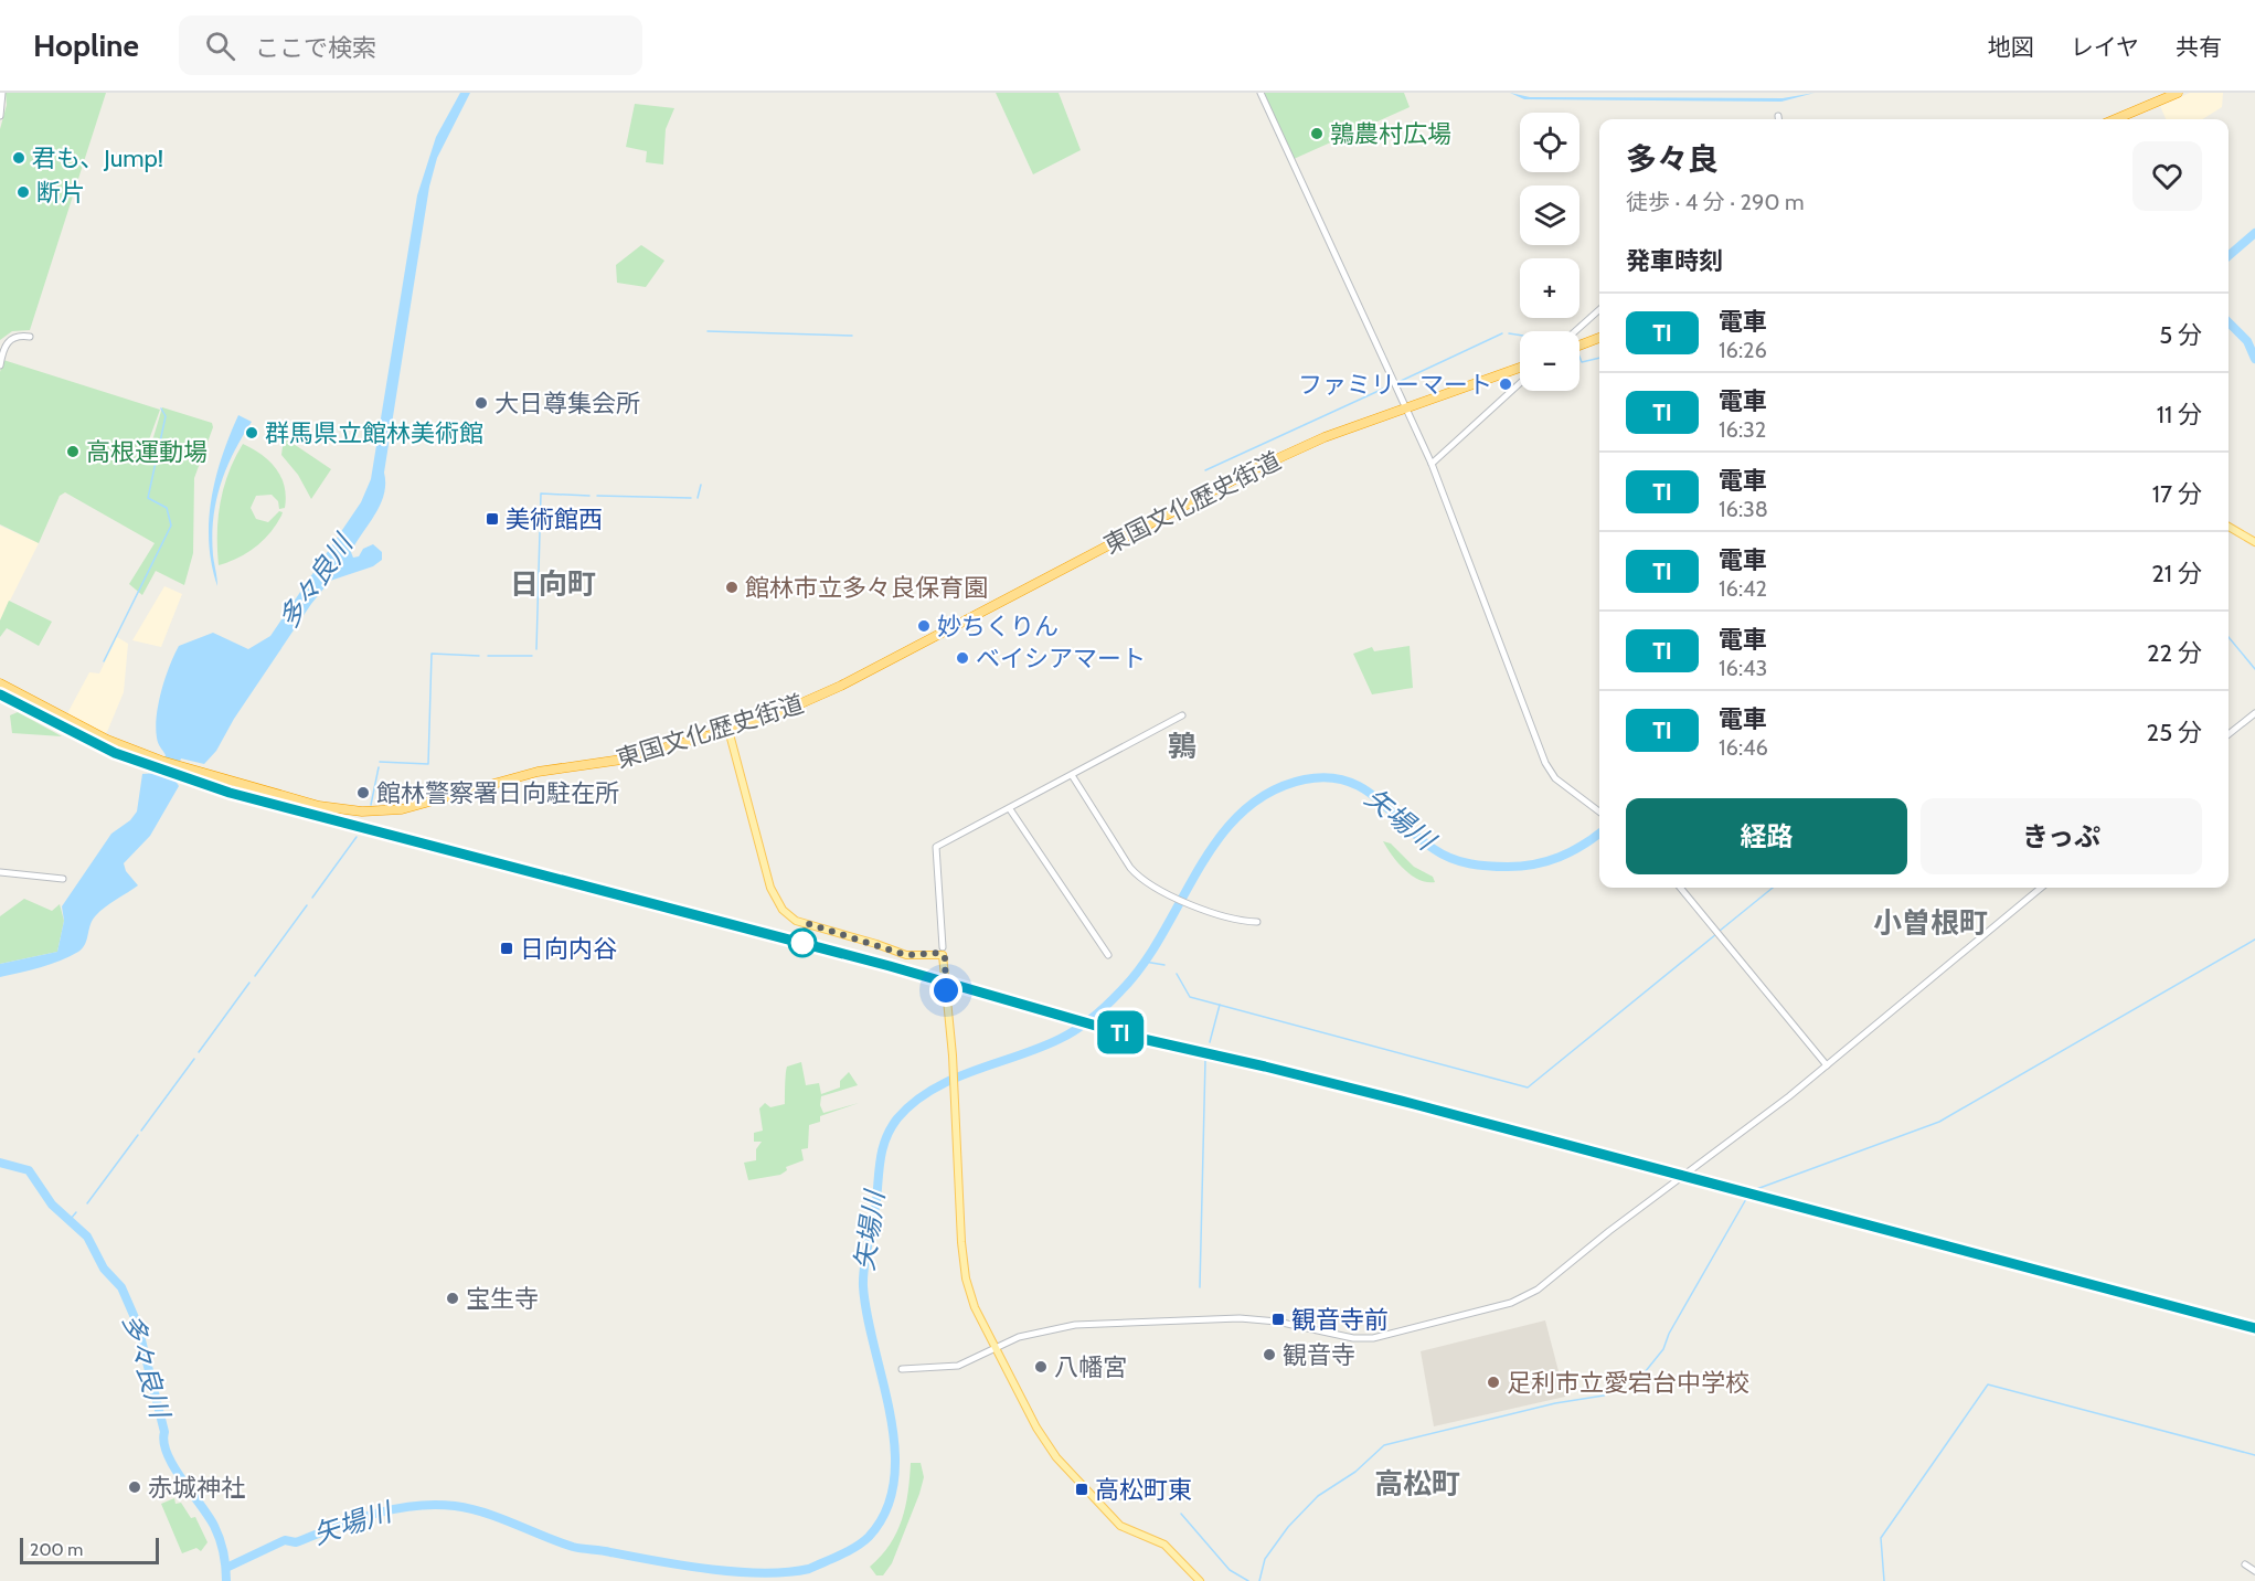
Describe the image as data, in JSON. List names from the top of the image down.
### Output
{
  "streets": {
    "highway": ["東国文化歴史街道"]
  },
  "districts": [
    "日向町",
    "鶉",
    "小曽根町",
    "高松町"
  ],
  "water": ["多々良川", "矢場川"],
  "places": {
    "other": [
      "鶉農村広場",
      "君も、Jump!",
      "断片",
      "ファミリーマート",
      "大日尊集会所",
      "群馬県立館林美術館",
      "高根運動場",
      "館林市立多々良保育園",
      "妙ちくりん",
      "ベイシアマート",
      "館林警察署日向駐在所",
      "宝生寺",
      "観音寺",
      "八幡宮",
      "足利市立愛宕台中学校",
      "赤城神社"
    ],
    "transit": [
      "美術館西",
      "日向内谷",
      "観音寺前",
      "高松町東"
    ]
  },
  "scale_bar": "200 m",
  "page": {
    "header": "Hopline",
    "search": "ここで検索",
    "nav": ["地図", "レイヤ", "共有"],
    "on_map": "TI",
    "map_buttons": ["+", "−"],
    "heading": [
      ["多々良", "徒歩 · 4 分 · 290 m"],
      "発車時刻"
    ],
    "list": [
      {
        "mark": "TI",
        "name": "電車",
        "note": "16:26",
        "value": "5 分"
      },
      {
        "mark": "TI",
        "name": "電車",
        "note": "16:32",
        "value": "11 分"
      },
      {
        "mark": "TI",
        "name": "電車",
        "note": "16:38",
        "value": "17 分"
      },
      {
        "mark": "TI",
        "name": "電車",
        "note": "16:42",
        "value": "21 分"
      },
      {
        "mark": "TI",
        "name": "電車",
        "note": "16:43",
        "value": "22 分"
      },
      {
        "mark": "TI",
        "name": "電車",
        "note": "16:46",
        "value": "25 分"
      }
    ],
    "buttons": ["経路", "きっぷ"],
    "scale": "200 m"
  }
}
